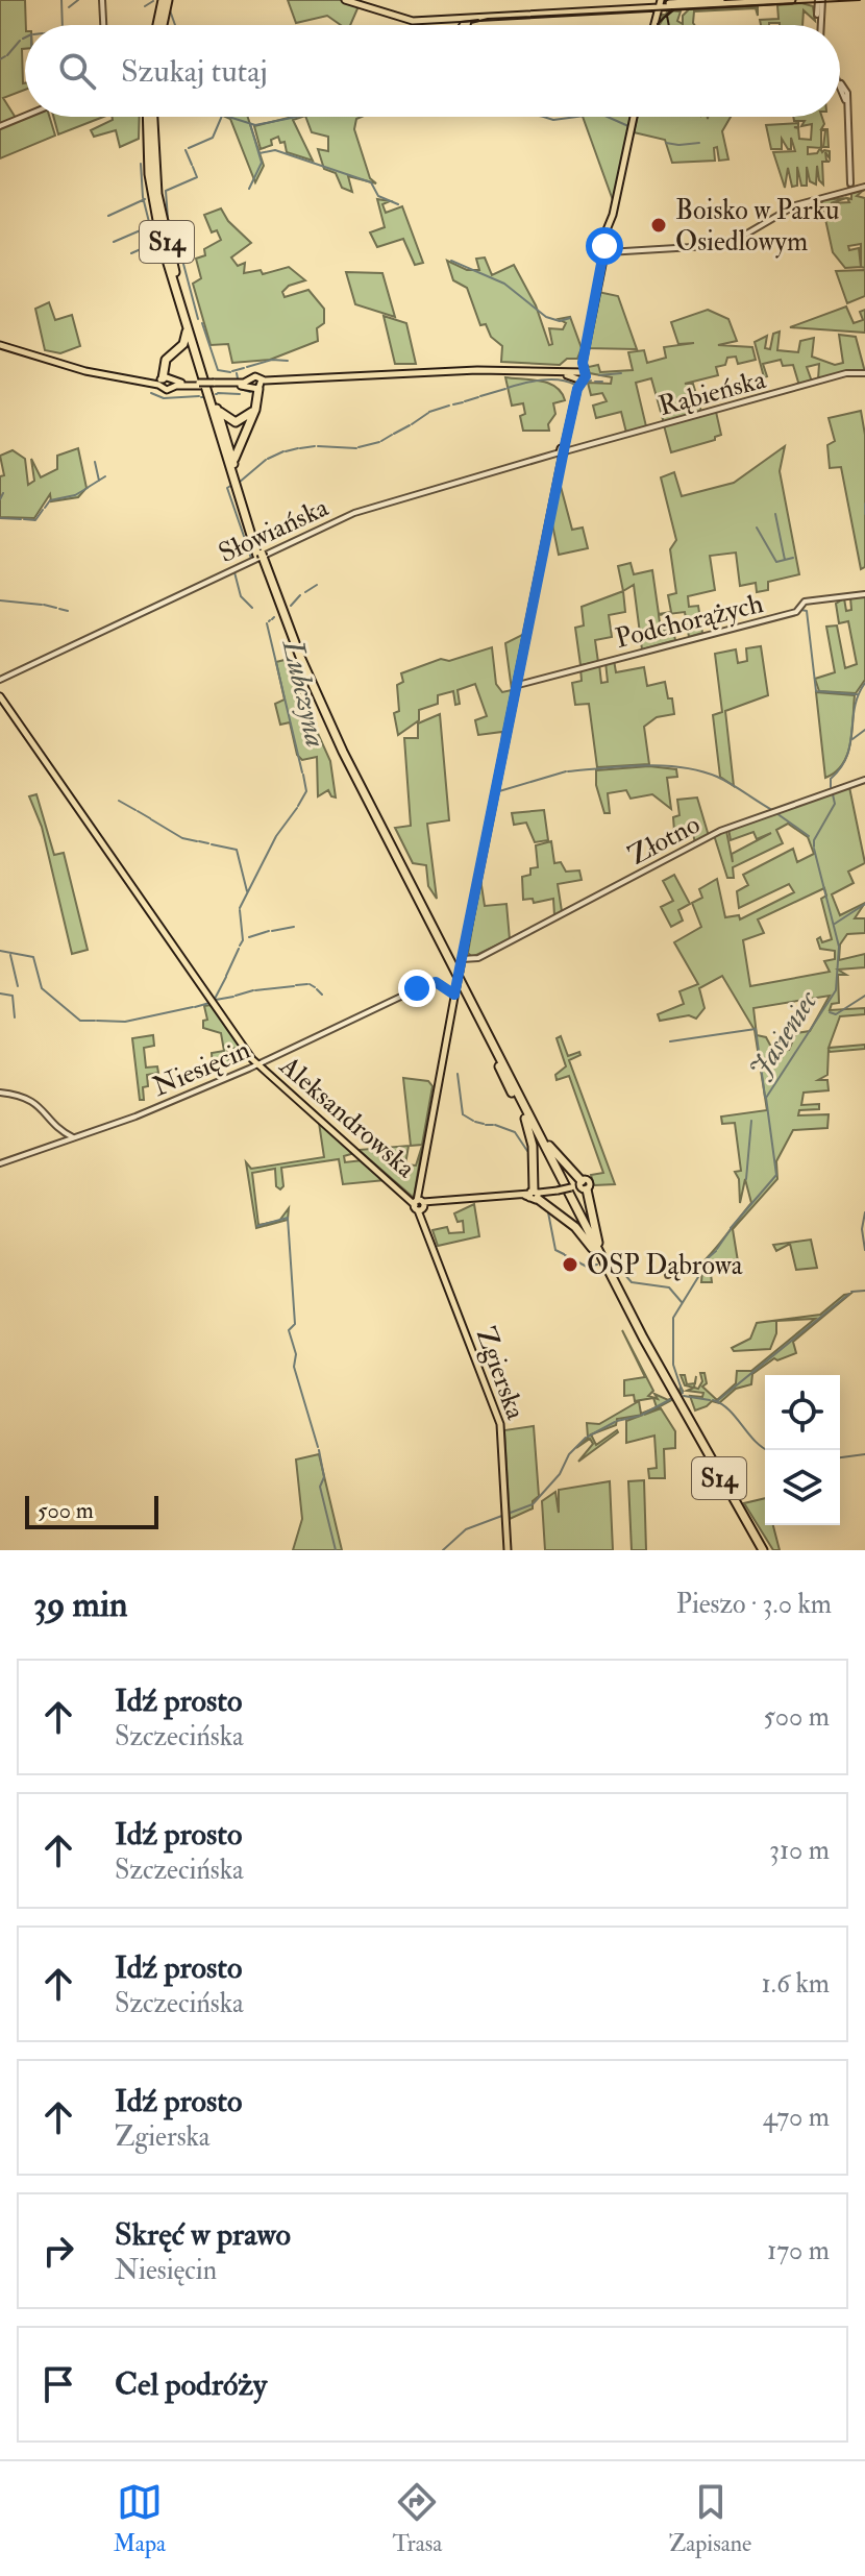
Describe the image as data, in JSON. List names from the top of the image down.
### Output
{
  "streets": {
    "highway": ["S14"],
    "main road": ["Aleksandrowska", "Zgierska"],
    "street": [
      "Rąbieńska",
      "Słowiańska",
      "Podchorążych",
      "Złotno",
      "Niesięcin"
    ]
  },
  "crossings": [
    ["Rąbieńska", "Słowiańska"],
    ["Rąbieńska", "Zgierska"],
    ["Słowiańska", "Zgierska"],
    ["Podchorążych", "Zgierska"],
    ["Złotno", "Zgierska"],
    ["Niesięcin", "Aleksandrowska"],
    ["Niesięcin", "Zgierska"],
    ["Aleksandrowska", "Zgierska"]
  ],
  "water": ["Lubczyna", "Jasieniec"],
  "places": ["Boisko w Parku Osiedlowym", "OSP Dąbrowa"],
  "scale_bar": "500 m",
  "page": {
    "search": "Szukaj tutaj",
    "scale": "500 m",
    "heading": ["39 min", "Pieszo · 3.0 km"],
    "list": [
      ["Idź prosto", "Szczecińska", "500 m"],
      ["Idź prosto", "Szczecińska", "310 m"],
      ["Idź prosto", "Szczecińska", "1.6 km"],
      ["Idź prosto", "Zgierska", "470 m"],
      ["Skręć w prawo", "Niesięcin", "170 m"],
      "Cel podróży"
    ],
    "nav": ["Mapa", "Trasa", "Zapisane"]
  }
}
